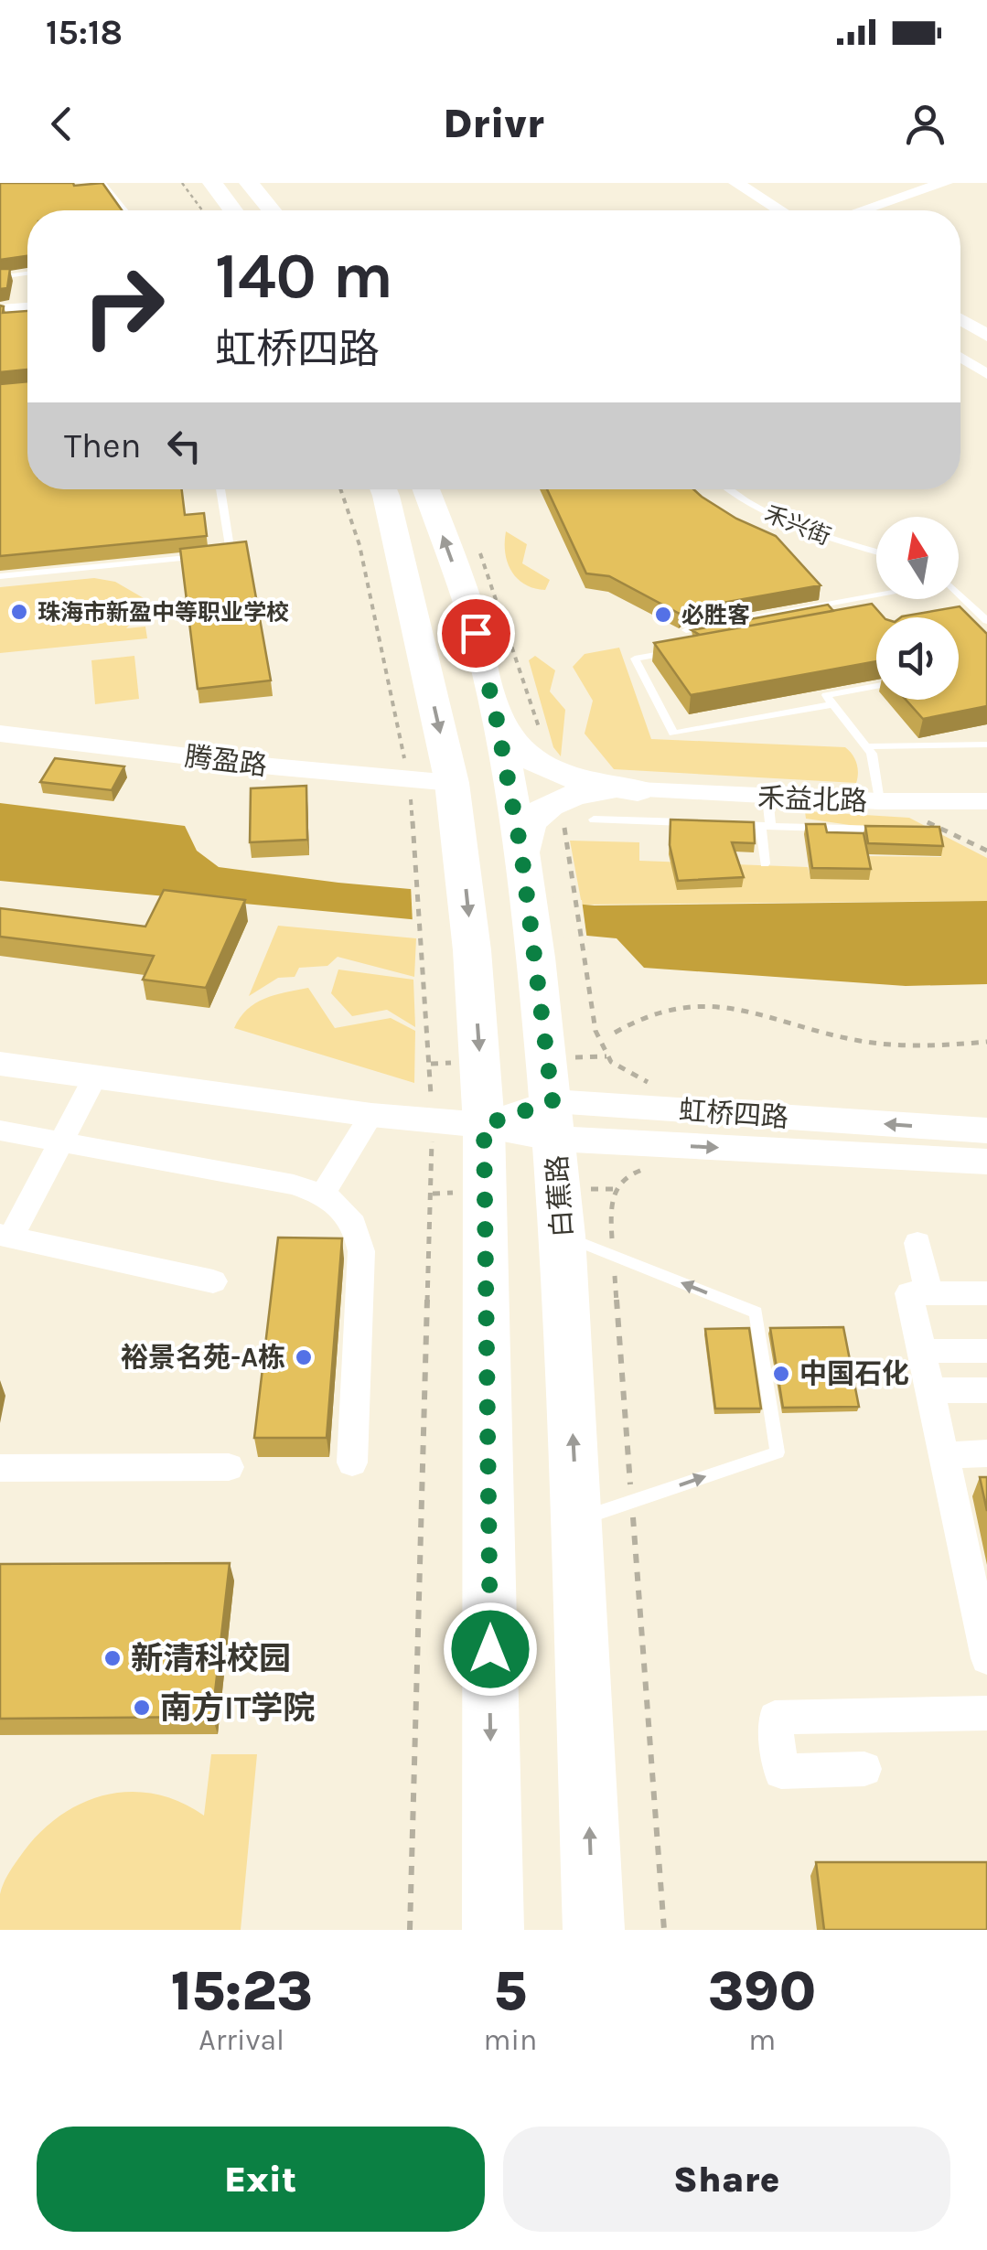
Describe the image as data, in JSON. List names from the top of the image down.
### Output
{
  "streets": {
    "main road": ["白蕉路"],
    "street": ["腾盈路", "禾益北路", "虹桥四路"],
    "lane": ["禾兴街"]
  },
  "crossings": [
    ["虹桥四路", "白蕉路"]
  ],
  "places": [
    "珠海市新盈中等职业学校",
    "必胜客",
    "裕景名苑-A栋",
    "中国石化",
    "新清科校园",
    "南方IT学院"
  ],
  "north": "top",
  "page": {
    "status": "15:18",
    "header": "Drivr",
    "turn": ["140 m", "虹桥四路"],
    "then": "Then",
    "eta": [
      "15:23",
      "Arrival",
      "5",
      "min",
      "390",
      "m"
    ],
    "buttons": ["Exit", "Share"]
  }
}
